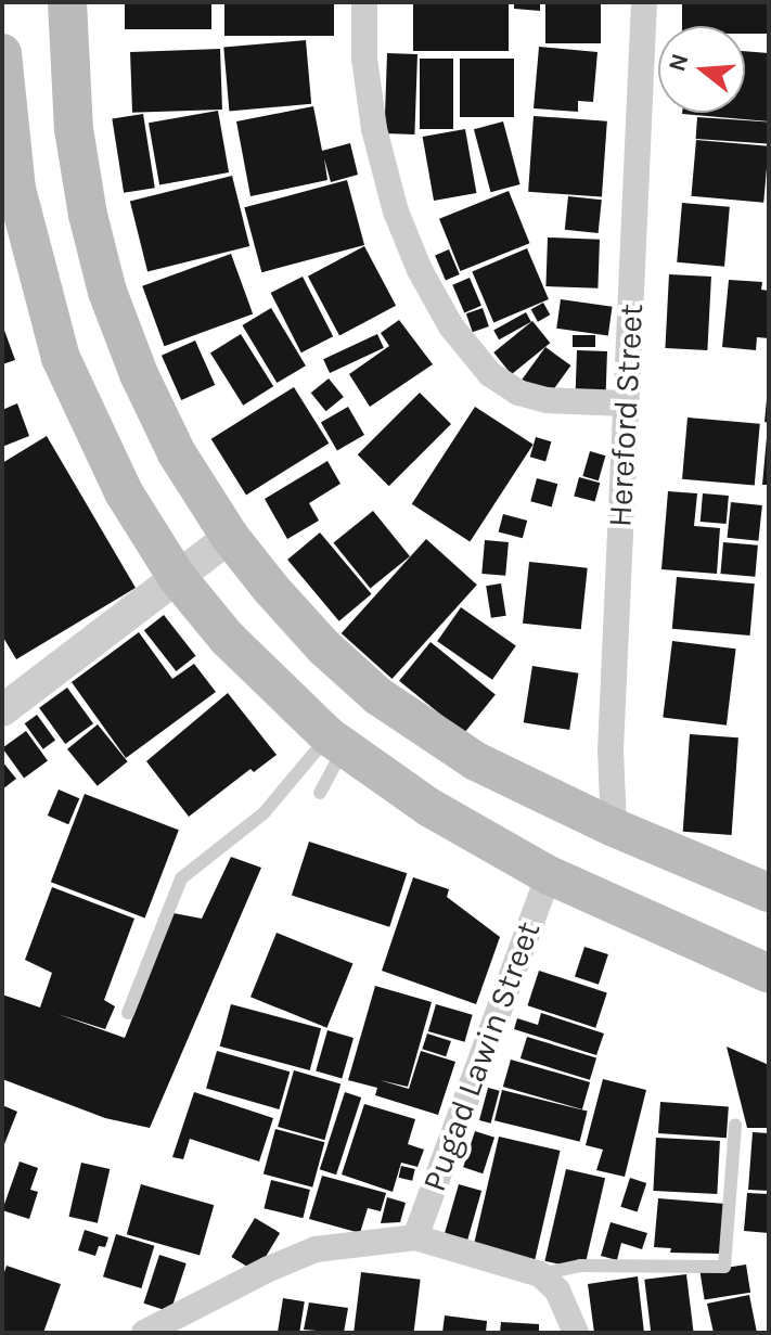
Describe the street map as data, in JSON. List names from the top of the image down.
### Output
{
  "streets": {
    "street": ["Hereford Street", "Pugad Lawin Street"]
  },
  "north": "left"
}
